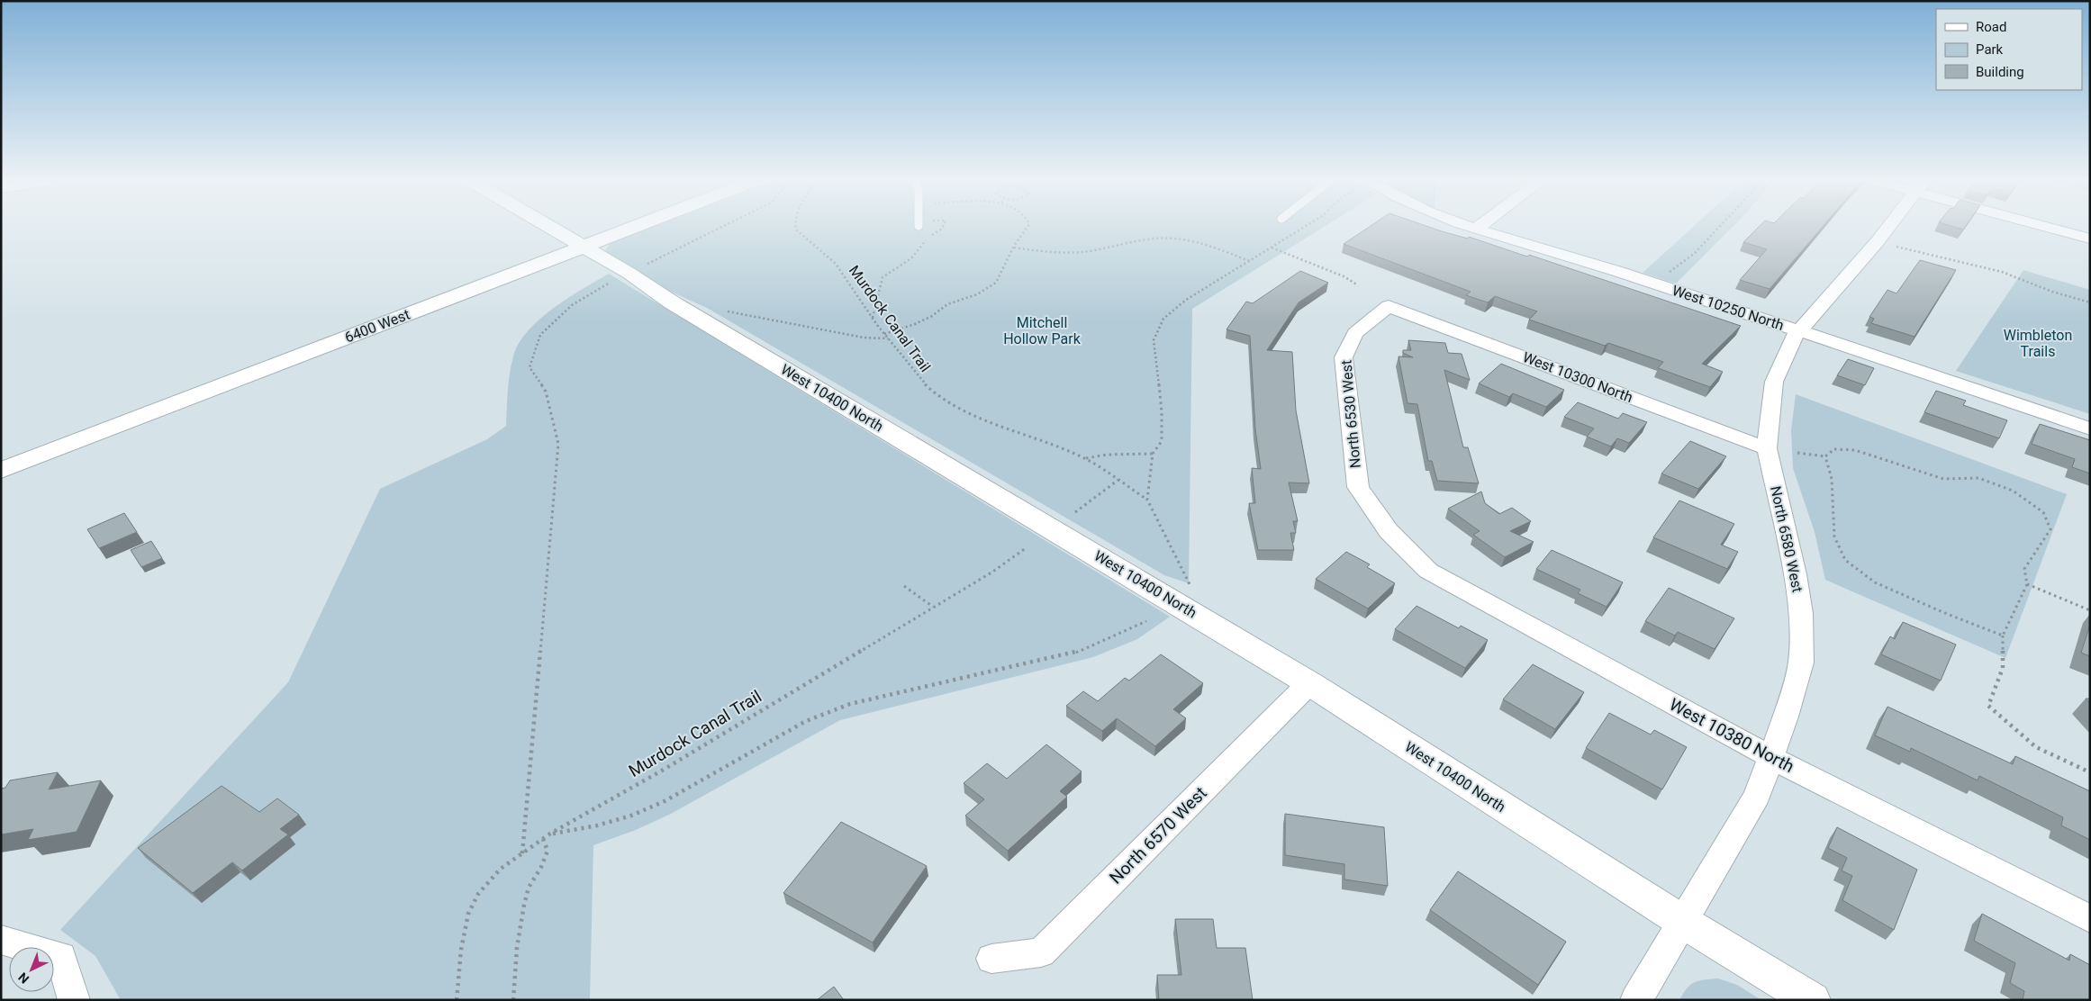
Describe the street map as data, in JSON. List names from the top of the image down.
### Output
{
  "streets": {
    "street": [
      "West 10250 North",
      "6400 West",
      "West 10300 North",
      "West 10400 North",
      "North 6530 West",
      "North 6580 West",
      "West 10380 North",
      "North 6570 West"
    ],
    "path": ["Murdock Canal Trail"]
  },
  "crossings": [
    ["West 10250 North", "North 6580 West"],
    ["6400 West", "West 10400 North"],
    ["West 10300 North", "North 6530 West"],
    ["West 10300 North", "North 6580 West"],
    ["West 10400 North", "North 6580 West"],
    ["West 10400 North", "North 6570 West"],
    ["North 6530 West", "West 10380 North"],
    ["North 6580 West", "West 10380 North"]
  ],
  "parks": ["Mitchell Hollow Park", "Wimbleton Trails"],
  "legend": ["Road", "Park", "Building"],
  "north": "bottom left"
}
